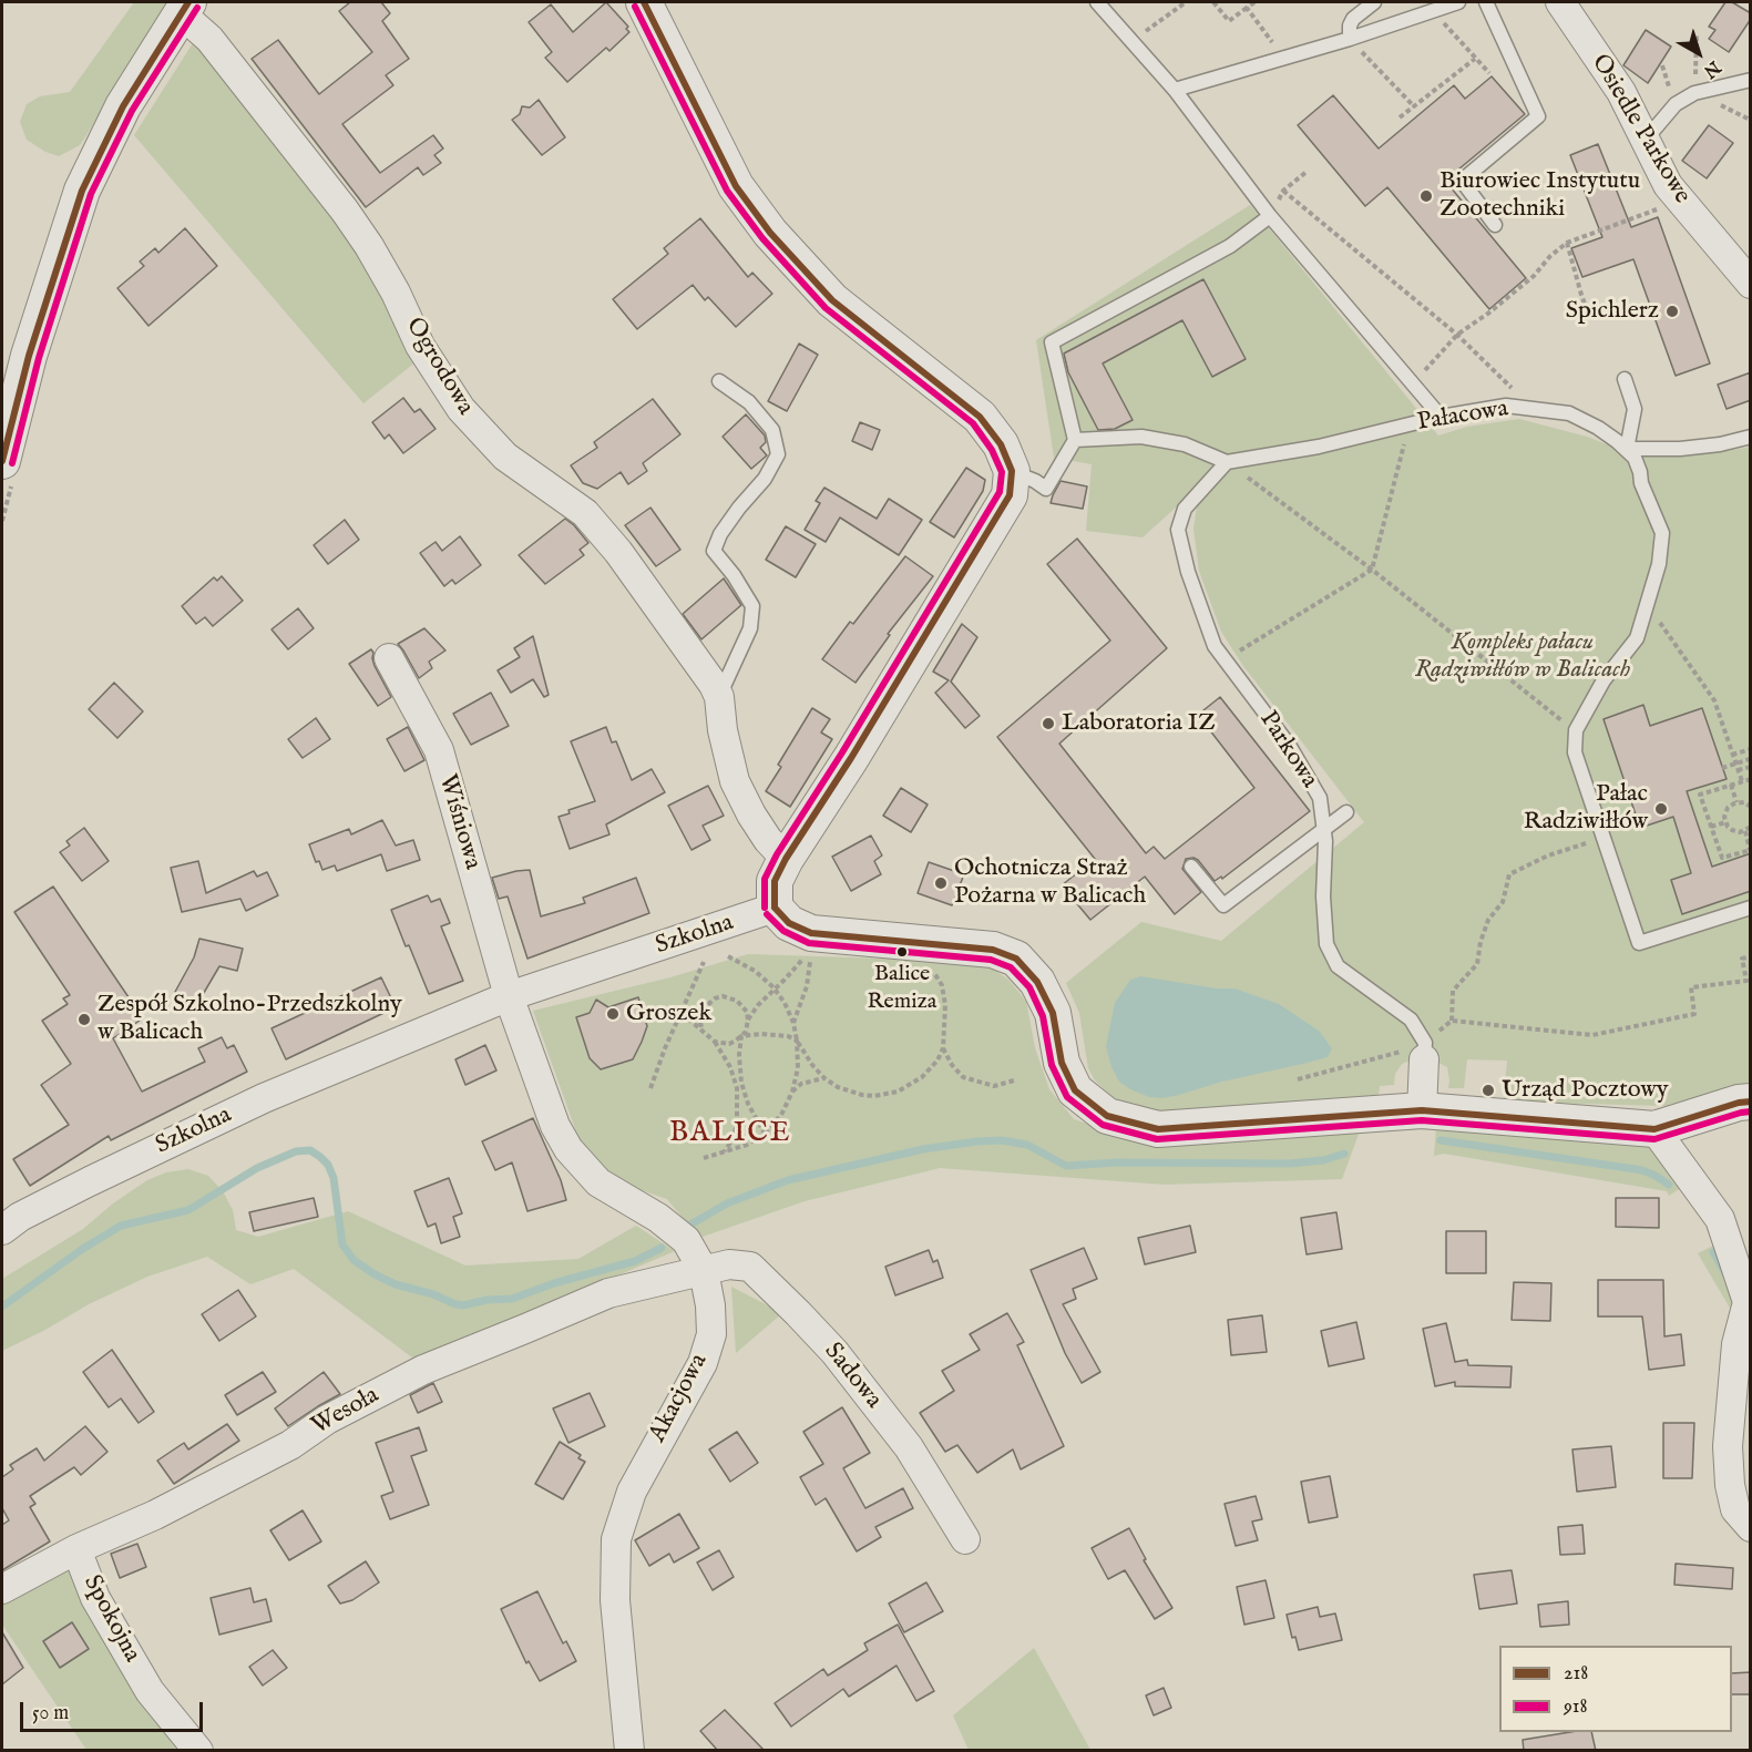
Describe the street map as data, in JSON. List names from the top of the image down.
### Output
{
  "streets": {
    "street": [
      "Osiedle Parkowe",
      "Ogrodowa",
      "Wiśniowa",
      "Szkolna",
      "Sadowa",
      "Akacjowa",
      "Wesoła",
      "Spokojna"
    ],
    "lane": ["Pałacowa", "Parkowa"]
  },
  "crossings": [
    ["Pałacowa", "Parkowa"],
    ["Wiśniowa", "Szkolna"],
    ["Wiśniowa", "Akacjowa"],
    ["Szkolna", "Akacjowa"],
    ["Sadowa", "Akacjowa"],
    ["Sadowa", "Wesoła"],
    ["Akacjowa", "Wesoła"],
    ["Wesoła", "Spokojna"]
  ],
  "districts": ["BALICE"],
  "parks": ["Kompleks pałacu Radziwiłłów w Balicach"],
  "places": [
    "Biurowiec Instytutu Zootechniki",
    "Spichlerz",
    "Laboratoria IZ",
    "Pałac Radziwiłłów",
    "Ochotnicza Straż Pożarna w Balicach",
    "Balice Remiza",
    "Groszek",
    "Zespół Szkolno-Przedszkolny w Balicach",
    "Urząd Pocztowy"
  ],
  "lines": ["transit line 218", "transit line 918"],
  "legend": ["218", "918"],
  "scale_bar": "50 m",
  "north": "bottom right"
}
